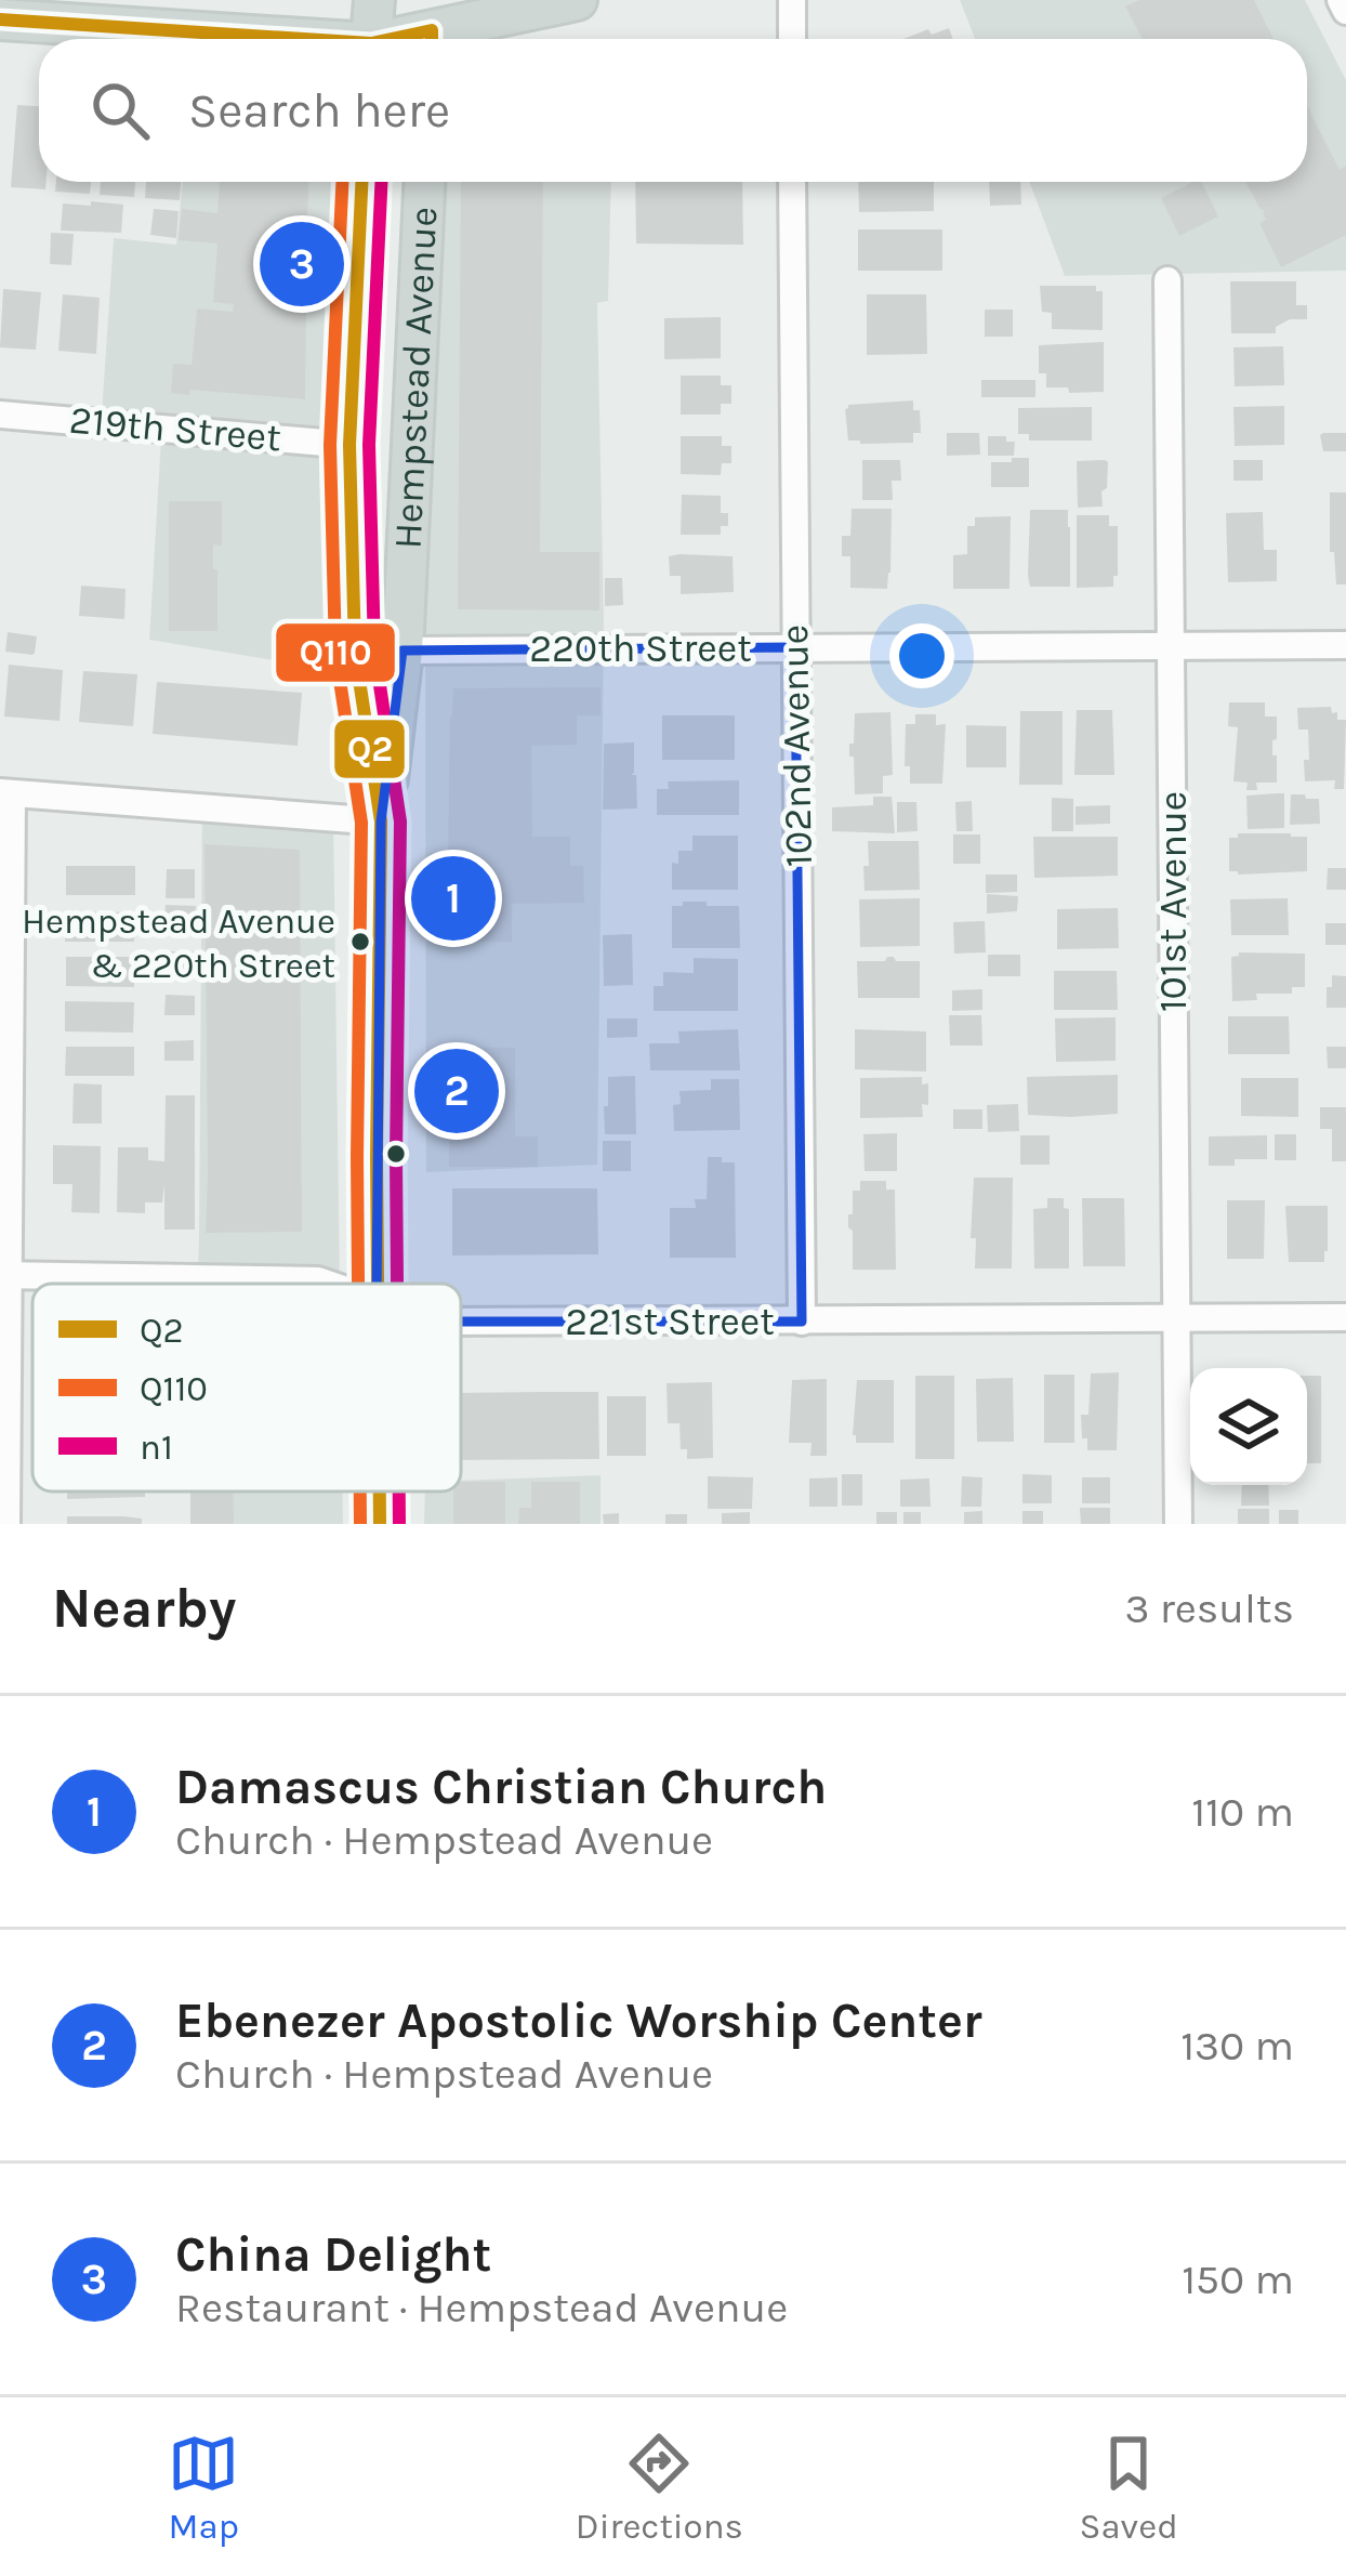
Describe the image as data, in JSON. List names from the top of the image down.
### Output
{
  "streets": {
    "main road": ["Hempstead Avenue"],
    "street": [
      "219th Street",
      "220th Street",
      "102nd Avenue",
      "101st Avenue",
      "221st Street"
    ]
  },
  "crossings": [
    ["Hempstead Avenue", "219th Street"],
    ["Hempstead Avenue", "220th Street"],
    ["220th Street", "102nd Avenue"],
    ["220th Street", "101st Avenue"],
    ["102nd Avenue", "221st Street"],
    ["101st Avenue", "221st Street"]
  ],
  "places": ["Hempstead Avenue & 220th Street"],
  "lines": ["transit line Q2", "transit line Q110", "transit line n1"],
  "legend": ["Q2", "Q110", "n1"],
  "page": {
    "search": "Search here",
    "pins": ["3", "1", "2"],
    "heading": ["Nearby", "3 results"],
    "list": [
      {
        "mark": "1",
        "name": "Damascus Christian Church",
        "note": "Church · Hempstead Avenue",
        "value": "110 m"
      },
      {
        "mark": "2",
        "name": "Ebenezer Apostolic Worship Center",
        "note": "Church · Hempstead Avenue",
        "value": "130 m"
      },
      {
        "mark": "3",
        "name": "China Delight",
        "note": "Restaurant · Hempstead Avenue",
        "value": "150 m"
      }
    ],
    "nav": ["Map", "Directions", "Saved"]
  }
}
